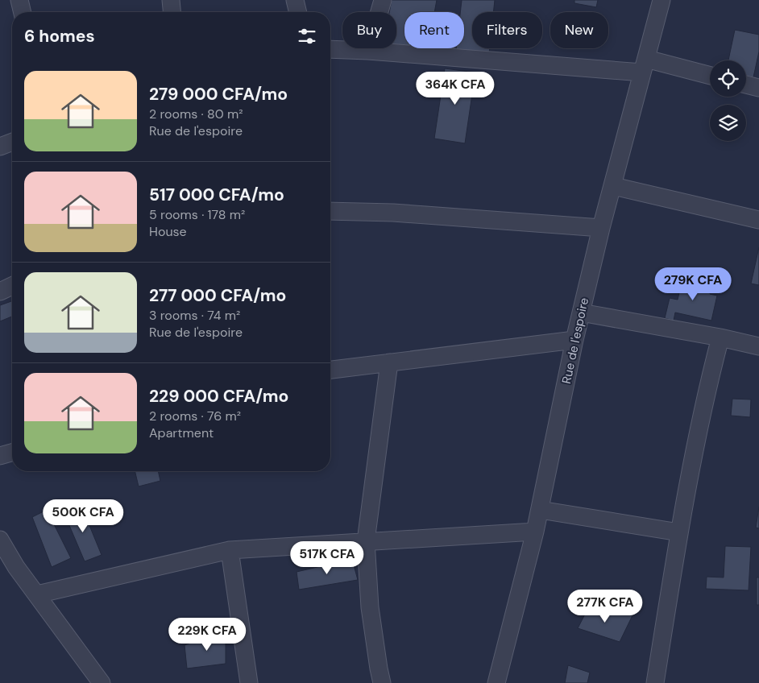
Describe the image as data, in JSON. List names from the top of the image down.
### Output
{
  "streets": {
    "street": ["Rue de l'espoire"]
  },
  "page": {
    "chip": [
      "Buy",
      "Rent",
      "Filters",
      "New"
    ],
    "heading": "6 homes",
    "list": [
      {
        "name": "279 000 CFA/mo",
        "note": "2 rooms · 80 m² · Rue de l'espoire"
      },
      {
        "name": "517 000 CFA/mo",
        "note": "5 rooms · 178 m² · House"
      },
      {
        "name": "277 000 CFA/mo",
        "note": "3 rooms · 74 m² · Rue de l'espoire"
      },
      {
        "name": "229 000 CFA/mo",
        "note": "2 rooms · 76 m² · Apartment"
      }
    ],
    "price": [
      "364K CFA",
      "279K CFA",
      "500K CFA",
      "517K CFA",
      "277K CFA",
      "229K CFA"
    ]
  }
}
